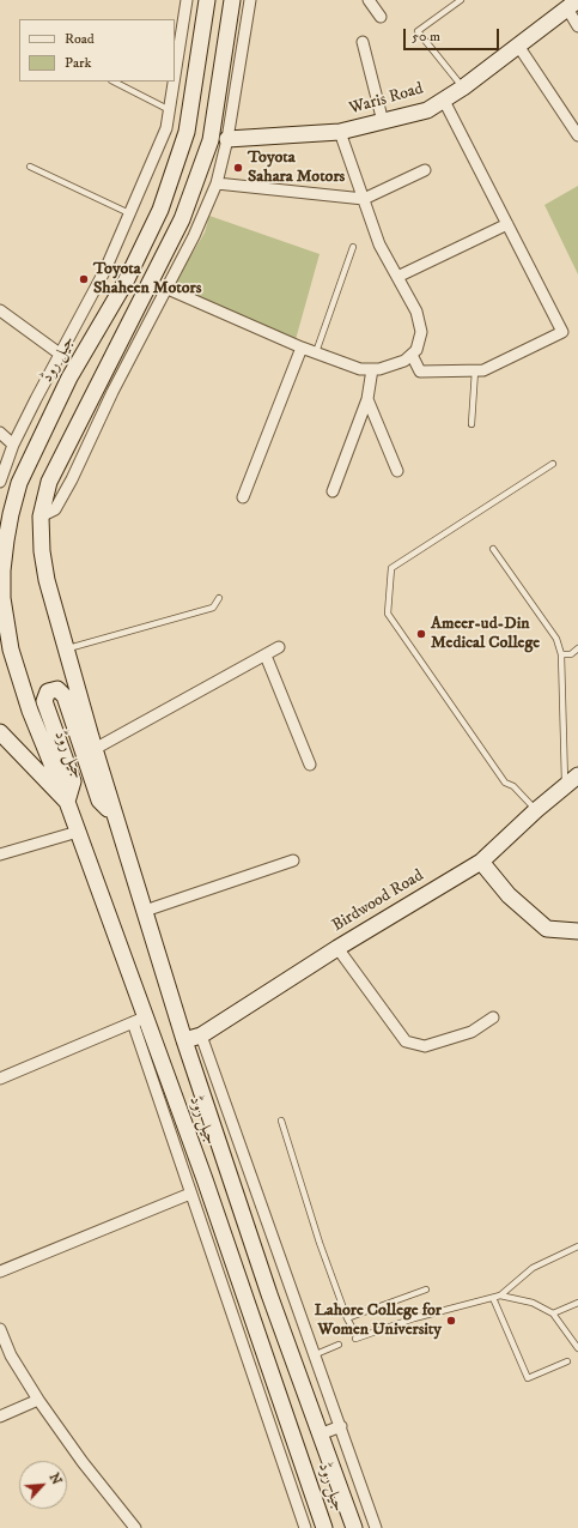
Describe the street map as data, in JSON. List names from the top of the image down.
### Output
{
  "streets": {
    "main road": ["Waris Road", "جیل روڈ", "Birdwood Road"]
  },
  "crossings": [
    ["جیل روڈ", "Birdwood Road"]
  ],
  "places": [
    "Toyota Sahara Motors",
    "Toyota Shaheen Motors",
    "Ameer-ud-Din Medical College",
    "Lahore College for Women University"
  ],
  "legend": ["Road", "Park"],
  "scale_bar": "50 m",
  "north": "top right"
}
